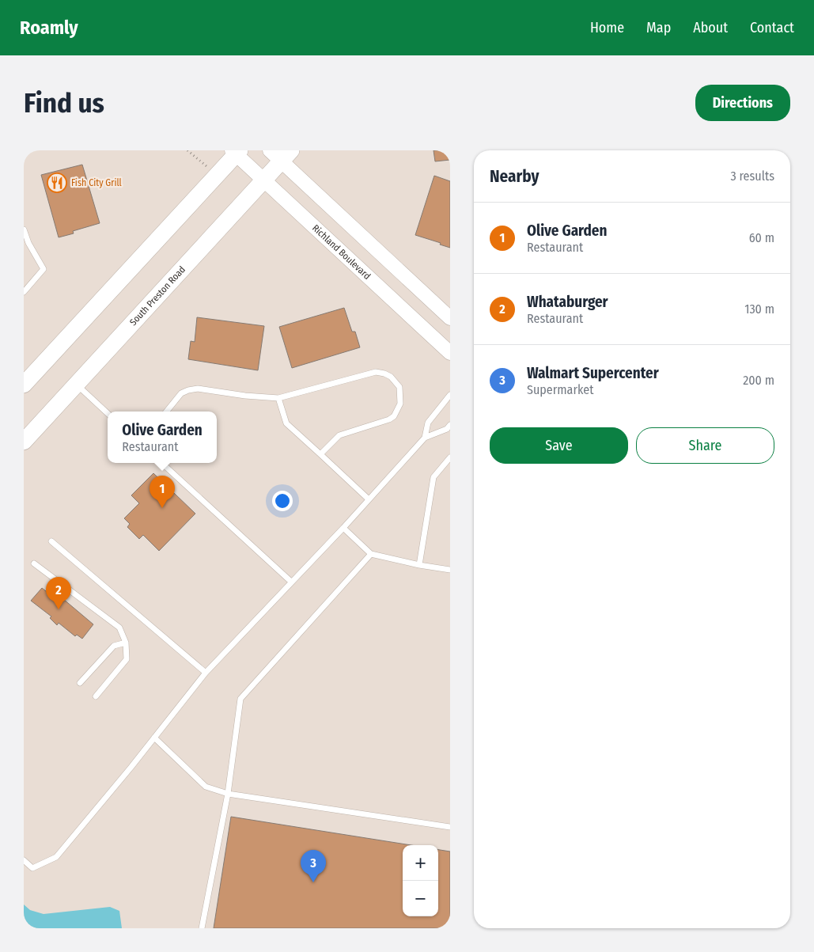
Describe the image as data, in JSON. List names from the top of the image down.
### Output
{
  "streets": {
    "main road": ["South Preston Road"],
    "street": ["Richland Boulevard"]
  },
  "crossings": [
    ["Richland Boulevard", "South Preston Road"]
  ],
  "places": {
    "restaurant": ["Fish City Grill"]
  },
  "page": {
    "header": "Roamly",
    "nav": [
      "Home",
      "Map",
      "About",
      "Contact"
    ],
    "buttons": [
      "Directions",
      ["Save", "Share"]
    ],
    "title": "Find us",
    "heading": ["Nearby", "3 results"],
    "list": [
      {
        "mark": "1",
        "name": "Olive Garden",
        "note": "Restaurant",
        "value": "60 m"
      },
      {
        "mark": "2",
        "name": "Whataburger",
        "note": "Restaurant",
        "value": "130 m"
      },
      {
        "mark": "3",
        "name": "Walmart Supercenter",
        "note": "Supermarket",
        "value": "200 m"
      }
    ],
    "popup": ["Olive Garden", "Restaurant"],
    "pins": ["1", "2", "3"],
    "map_buttons": ["+", "−"]
  }
}
